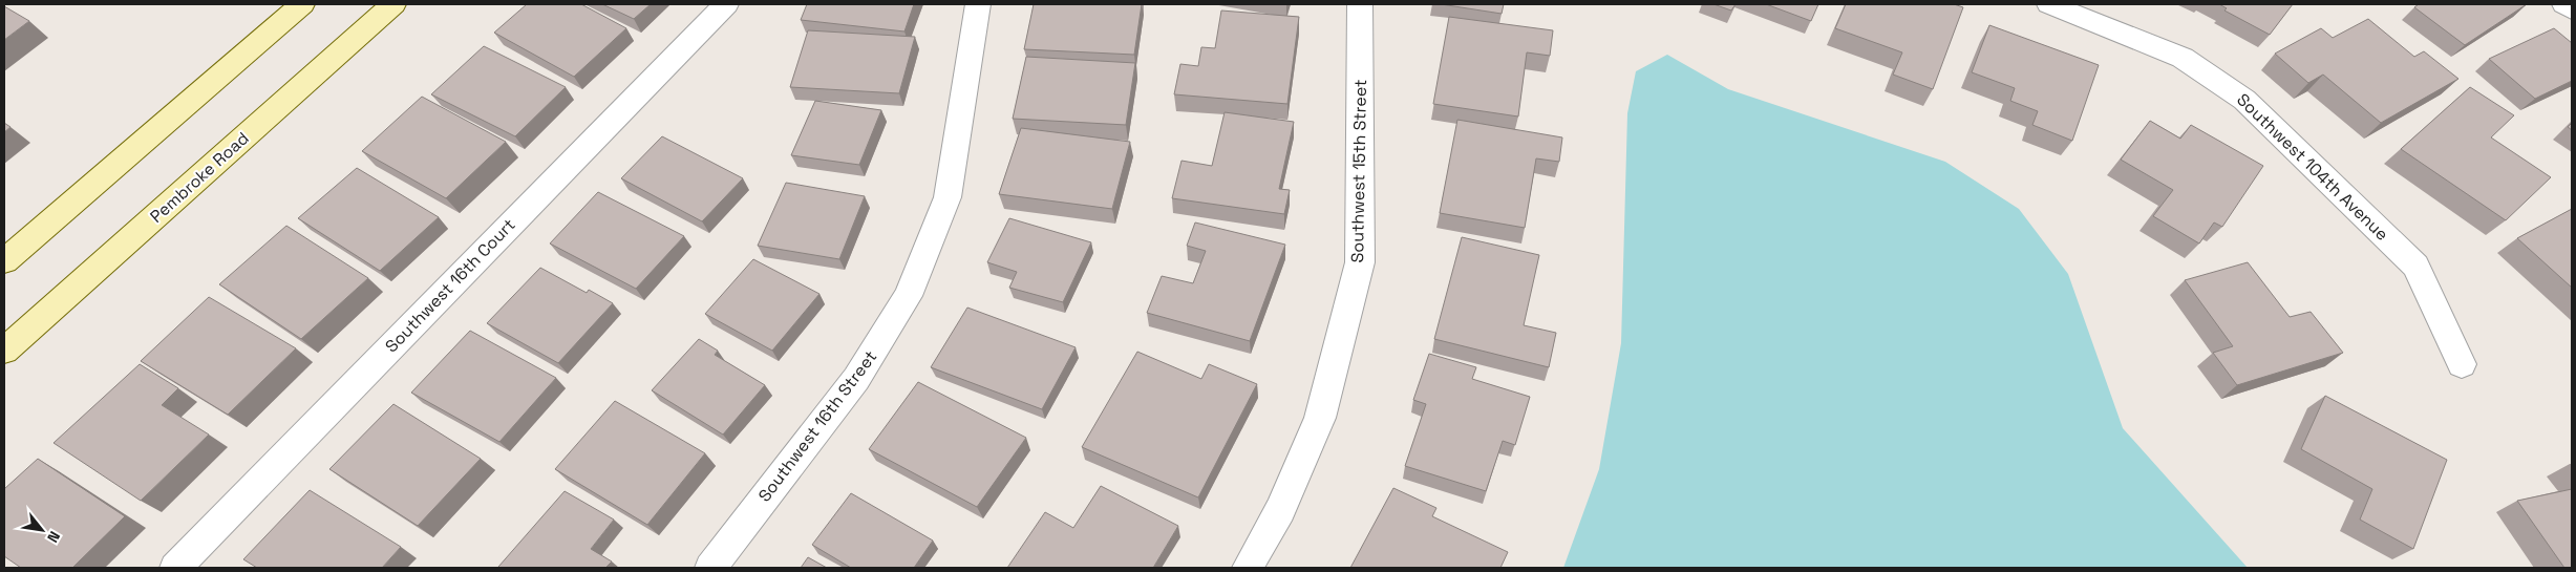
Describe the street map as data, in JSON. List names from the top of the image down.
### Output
{
  "streets": {
    "main road": ["Pembroke Road"],
    "street": [
      "Southwest 104th Avenue",
      "Southwest 15th Street",
      "Southwest 16th Court",
      "Southwest 16th Street"
    ]
  },
  "north": "bottom right"
}
